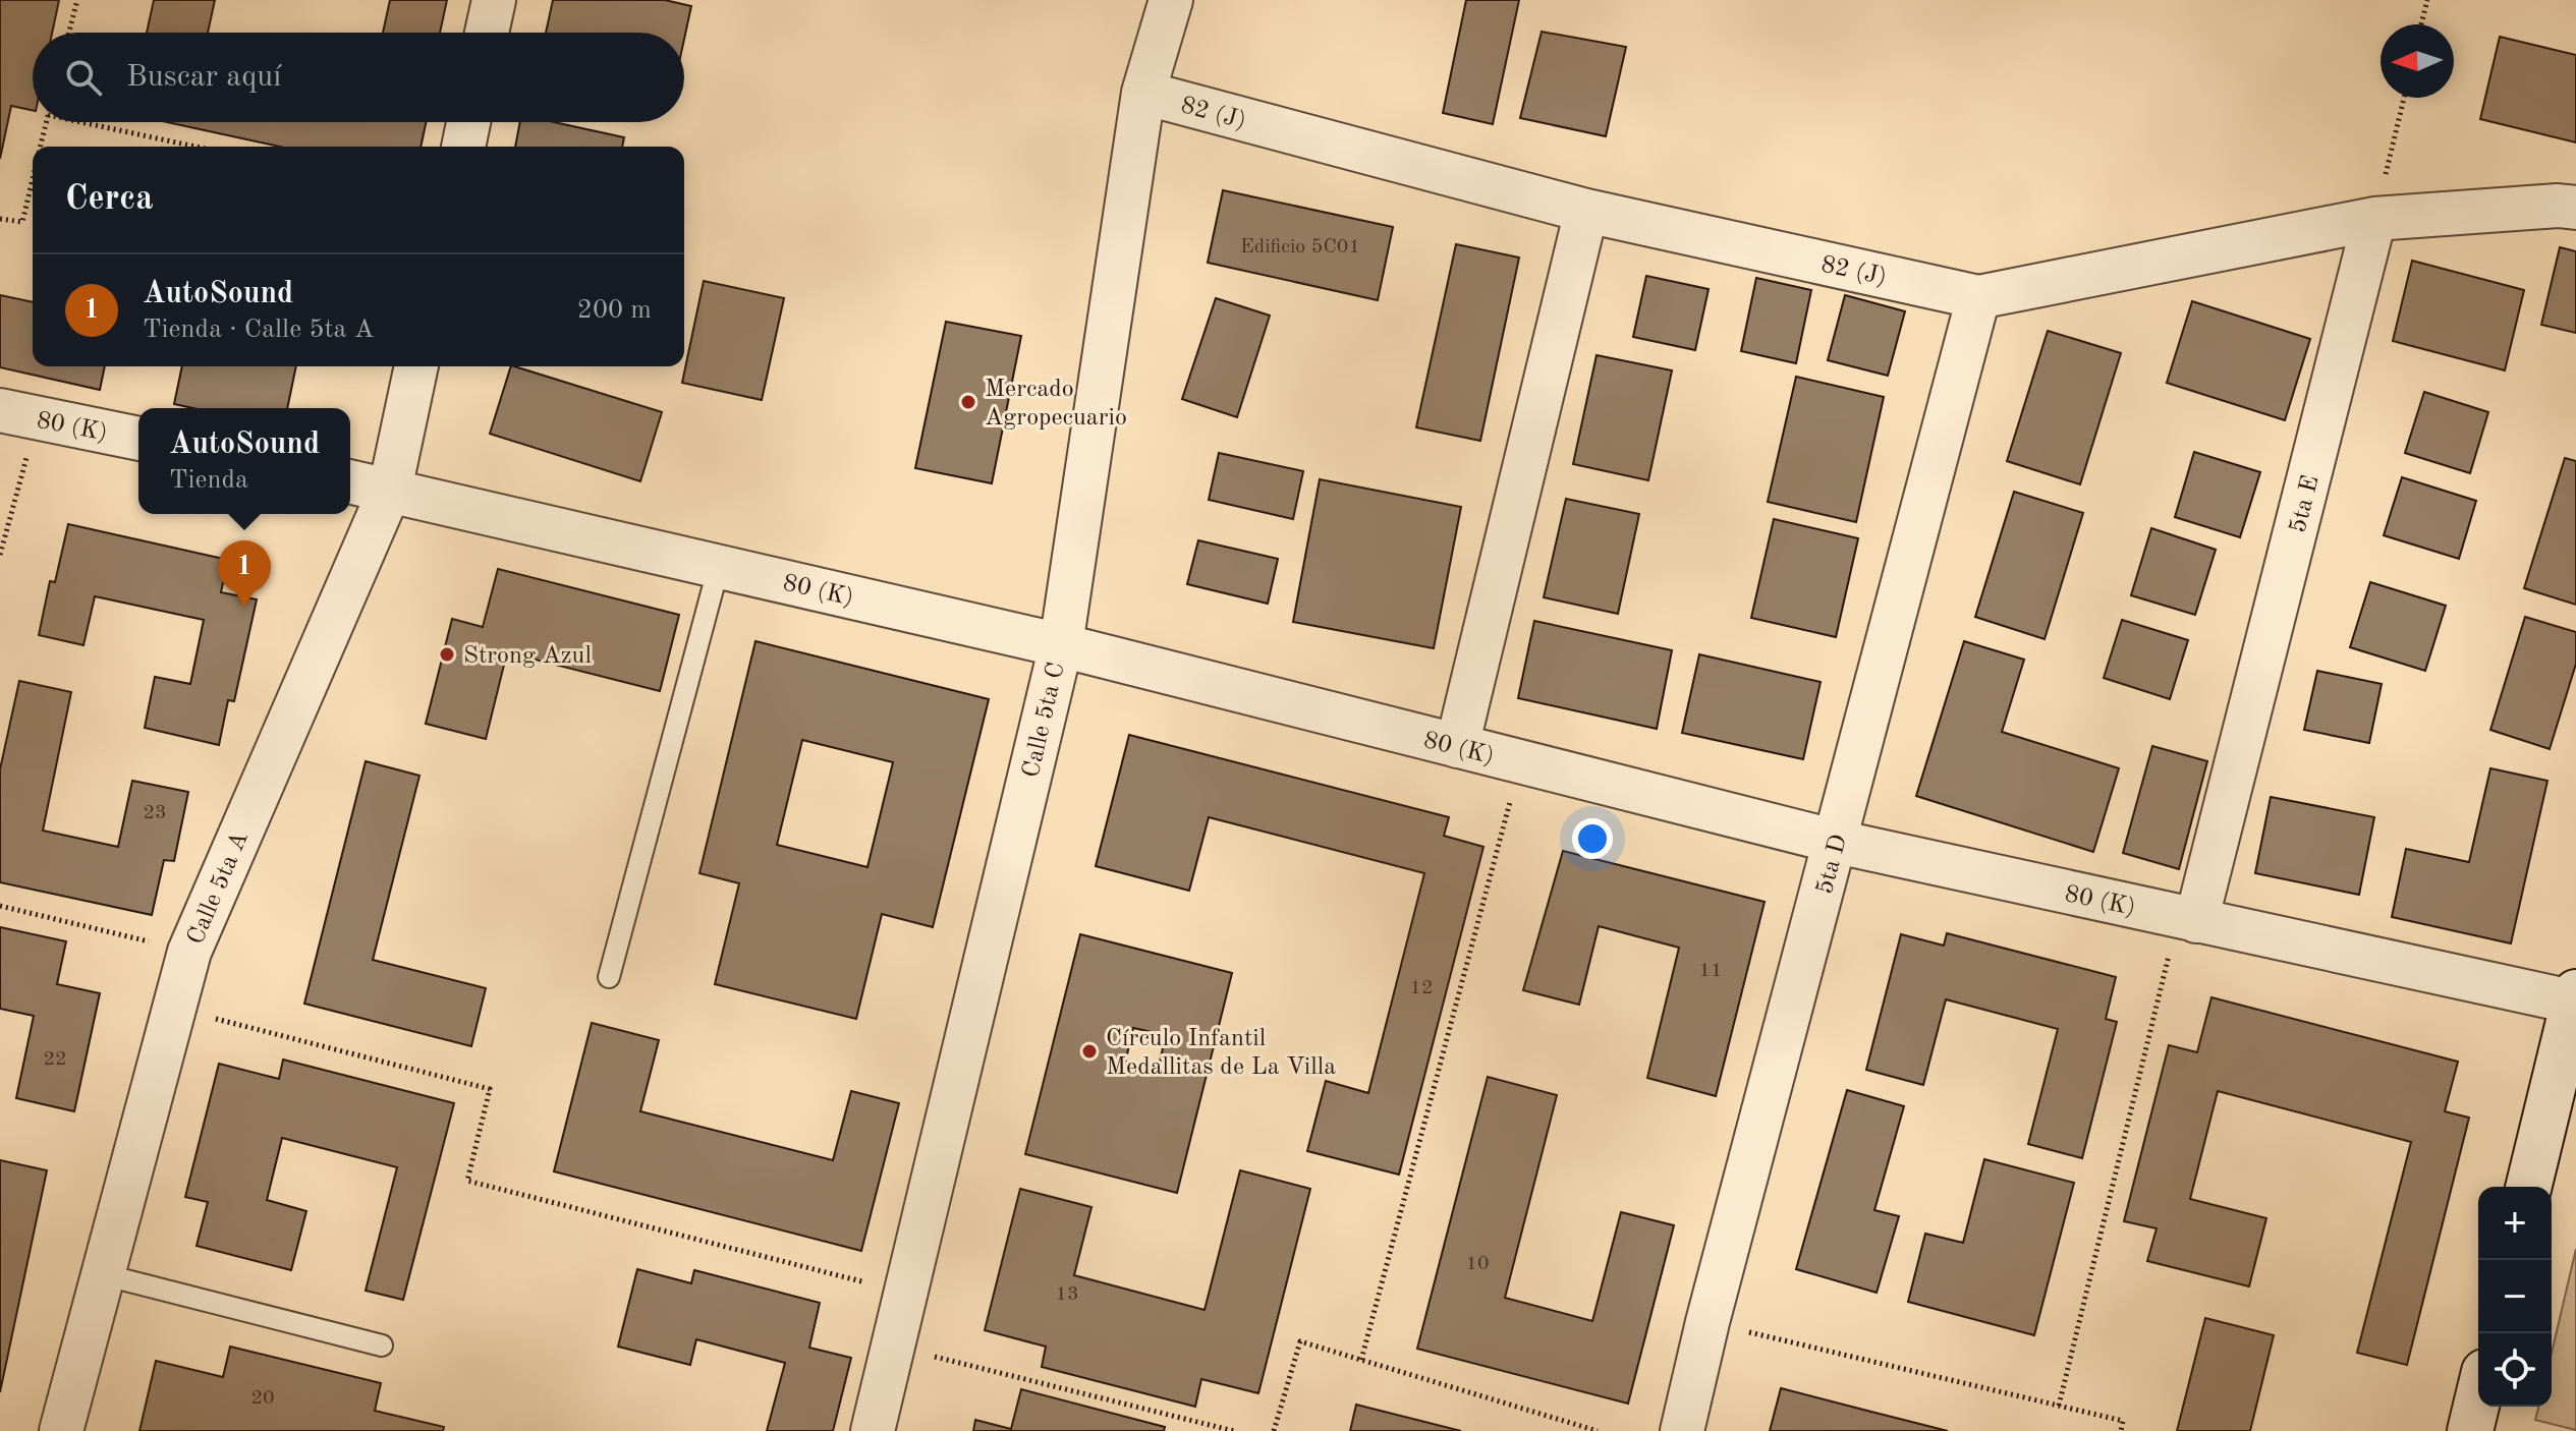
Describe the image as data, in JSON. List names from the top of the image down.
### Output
{
  "streets": {
    "street": [
      "82 (J)",
      "80 (K)",
      "5ta E",
      "Calle 5ta C",
      "5ta D",
      "Calle 5ta A"
    ]
  },
  "crossings": [
    ["82 (J)", "5ta E"],
    ["82 (J)", "Calle 5ta C"],
    ["82 (J)", "5ta D"],
    ["80 (K)", "5ta E"],
    ["80 (K)", "Calle 5ta C"],
    ["80 (K)", "5ta D"],
    ["80 (K)", "Calle 5ta A"]
  ],
  "places": ["Mercado Agropecuario", "Strong Azul", "Círculo Infantil Medallitas de La Villa"],
  "house_numbers": [
    "Edificio 5C01",
    "23",
    "11",
    "12",
    "22",
    "10",
    "13",
    "20"
  ],
  "north": "left",
  "page": {
    "search": "Buscar aquí",
    "heading": "Cerca",
    "list": [
      {
        "mark": "1",
        "name": "AutoSound",
        "note": "Tienda · Calle 5ta A",
        "value": "200 m"
      }
    ],
    "popup": ["AutoSound", "Tienda"],
    "pins": "1",
    "map_buttons": ["+", "−"]
  }
}
